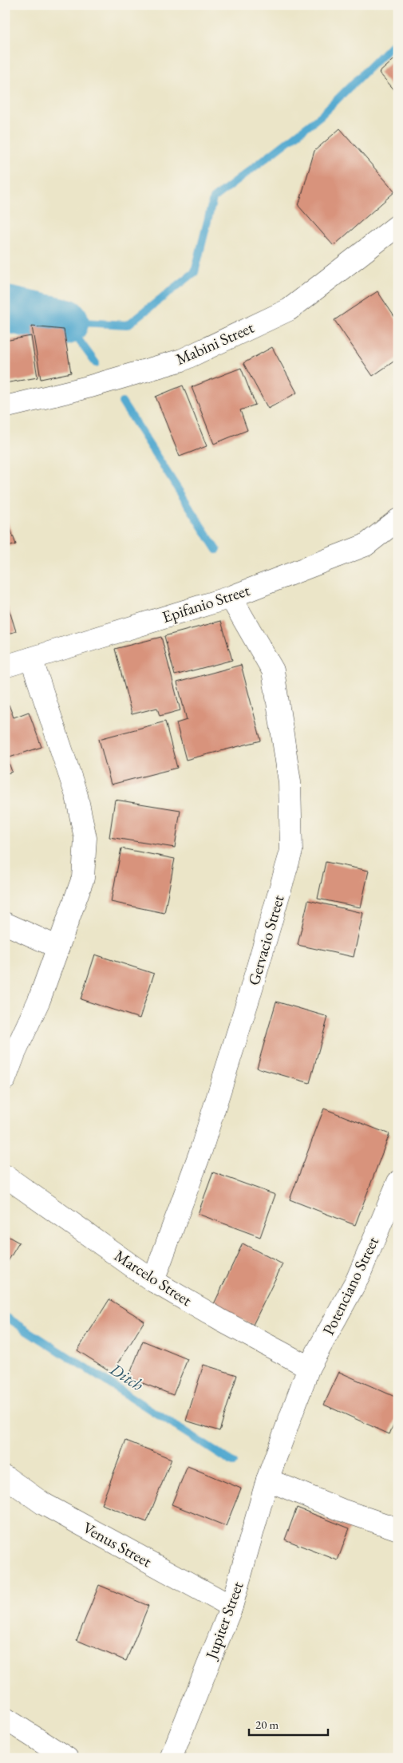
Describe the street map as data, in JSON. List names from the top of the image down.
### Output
{
  "streets": {
    "street": [
      "Mabini Street",
      "Epifanio Street",
      "Gervacio Street",
      "Marcelo Street",
      "Potenciano Street",
      "Venus Street",
      "Jupiter Street"
    ]
  },
  "crossings": [
    ["Epifanio Street", "Gervacio Street"],
    ["Gervacio Street", "Marcelo Street"],
    ["Marcelo Street", "Potenciano Street"],
    ["Potenciano Street", "Jupiter Street"],
    ["Venus Street", "Jupiter Street"]
  ],
  "water": ["Ditch"],
  "scale_bar": "20 m"
}
